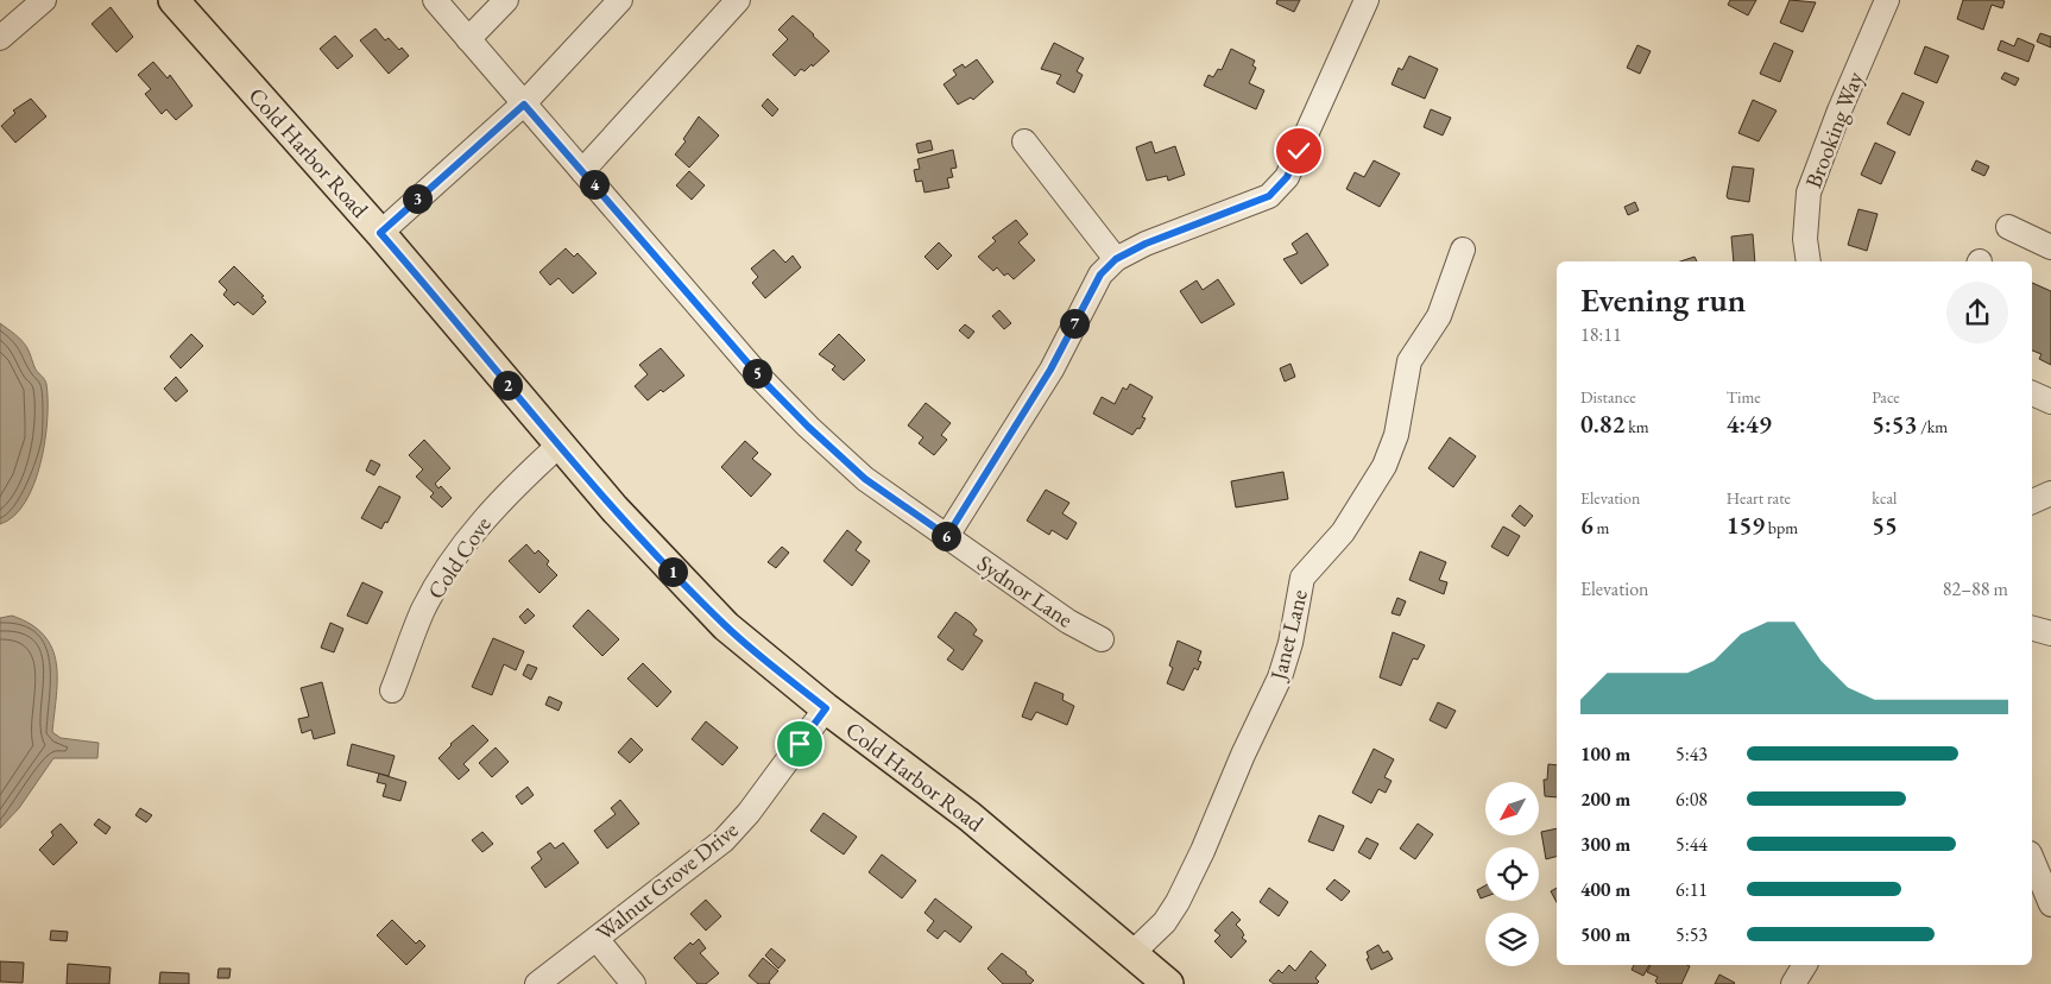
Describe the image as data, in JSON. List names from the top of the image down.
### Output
{
  "streets": {
    "main road": ["Cold Harbor Road"],
    "street": [
      "Brooking Way",
      "Cold Cove",
      "Sydnor Lane",
      "Janet Lane",
      "Walnut Grove Drive"
    ]
  },
  "crossings": [
    ["Cold Harbor Road", "Cold Cove"],
    ["Cold Harbor Road", "Janet Lane"],
    ["Cold Harbor Road", "Walnut Grove Drive"]
  ],
  "north": "bottom left",
  "page": {
    "pins": [
      "4",
      "3",
      "7",
      "5",
      "2",
      "6",
      "1"
    ],
    "heading": ["Evening run", "18:11"],
    "stats": [
      ["Distance", "0.82 km"],
      ["Time", "4:49"],
      ["Pace", "5:53 /km"],
      ["Elevation", "6 m"],
      ["Heart rate", "159 bpm"],
      ["kcal", "55"]
    ],
    "chart": ["Elevation", "82–88 m"],
    "list": [
      {
        "name": "100 m",
        "note": "5:43"
      },
      {
        "name": "200 m",
        "note": "6:08"
      },
      {
        "name": "300 m",
        "note": "5:44"
      },
      {
        "name": "400 m",
        "note": "6:11"
      },
      {
        "name": "500 m",
        "note": "5:53"
      }
    ]
  }
}
